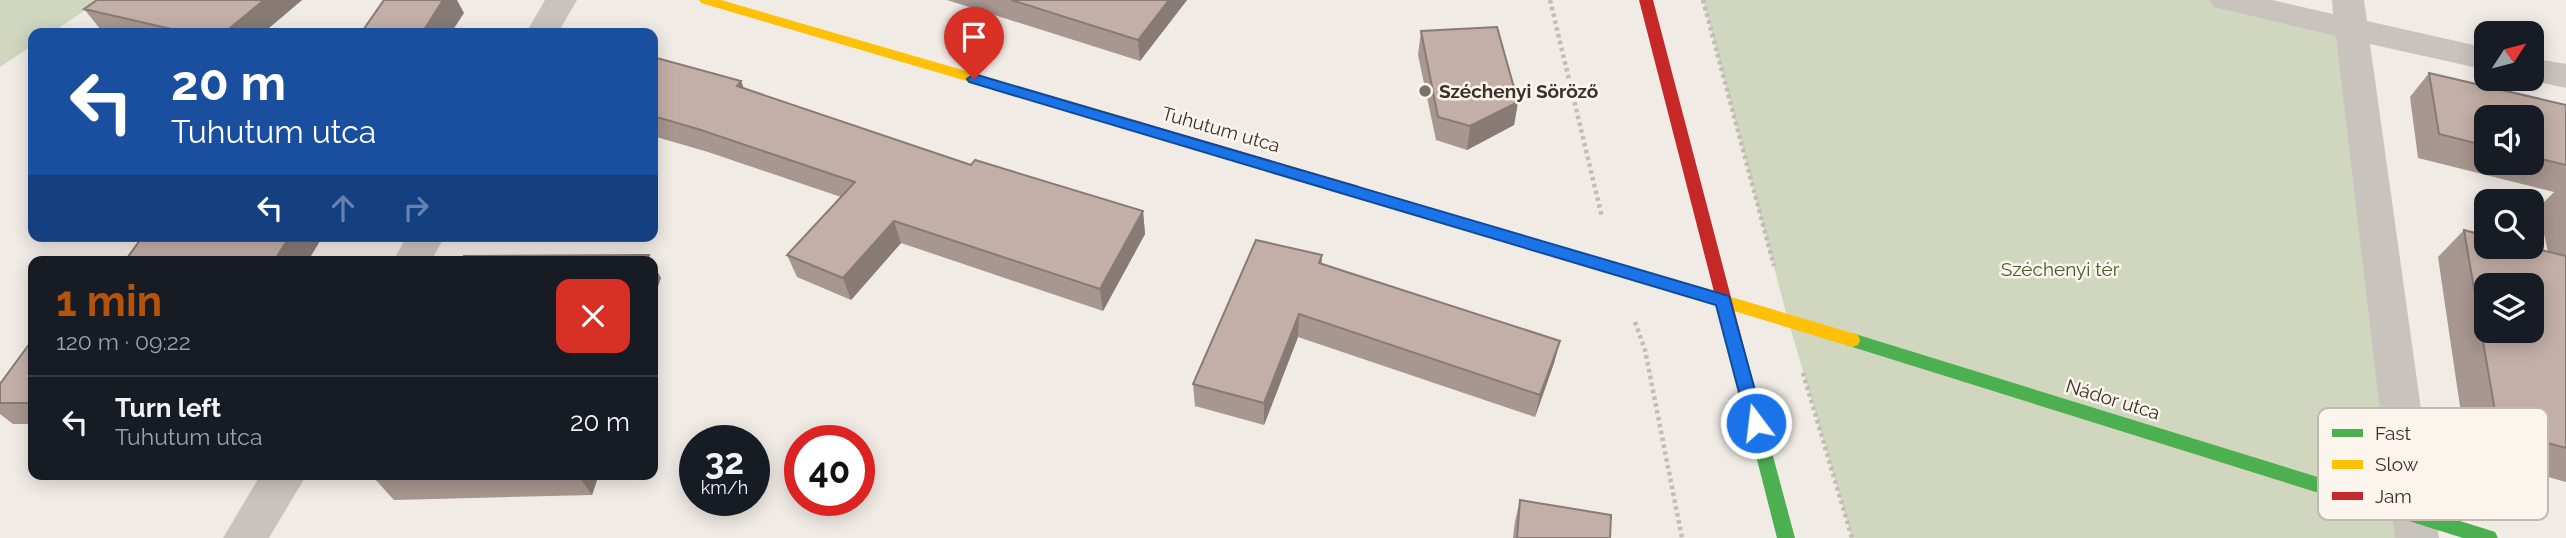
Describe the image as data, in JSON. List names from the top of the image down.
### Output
{
  "streets": {
    "street": ["Tuhutum utca", "Nádor utca"]
  },
  "crossings": [
    ["Tuhutum utca", "Nádor utca"]
  ],
  "parks": ["Széchenyi tér"],
  "places": ["Széchenyi Söröző"],
  "legend": ["Fast", "Slow", "Jam"],
  "north": "top right",
  "page": {
    "turn": ["20 m", "Tuhutum utca"],
    "heading": ["1 min", "120 m · 09:22"],
    "list": [
      {
        "name": "Turn left",
        "note": "Tuhutum utca",
        "value": "20 m"
      }
    ],
    "speed": "32 km/h",
    "limit": "40"
  }
}
